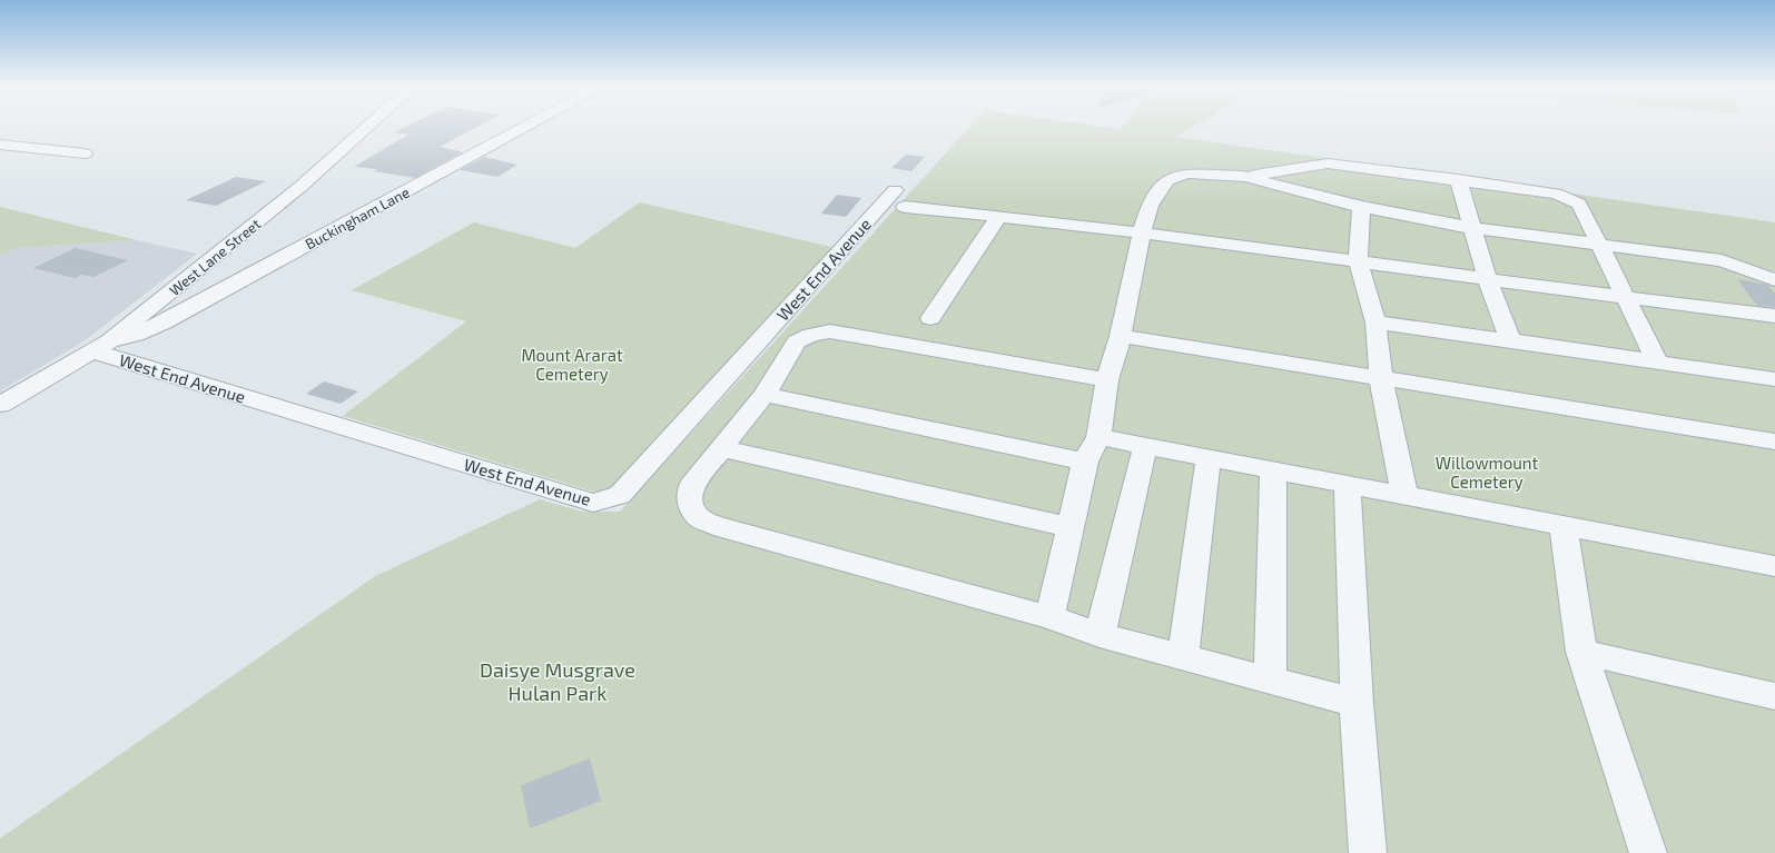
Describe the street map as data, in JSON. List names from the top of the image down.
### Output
{
  "streets": {
    "street": ["Buckingham Lane", "West Lane Street", "West End Avenue"]
  },
  "crossings": [
    ["Buckingham Lane", "West Lane Street"],
    ["Buckingham Lane", "West End Avenue"],
    ["West Lane Street", "West End Avenue"]
  ],
  "parks": ["Mount Ararat Cemetery", "Willowmount Cemetery", "Daisye Musgrave Hulan Park"]
}
